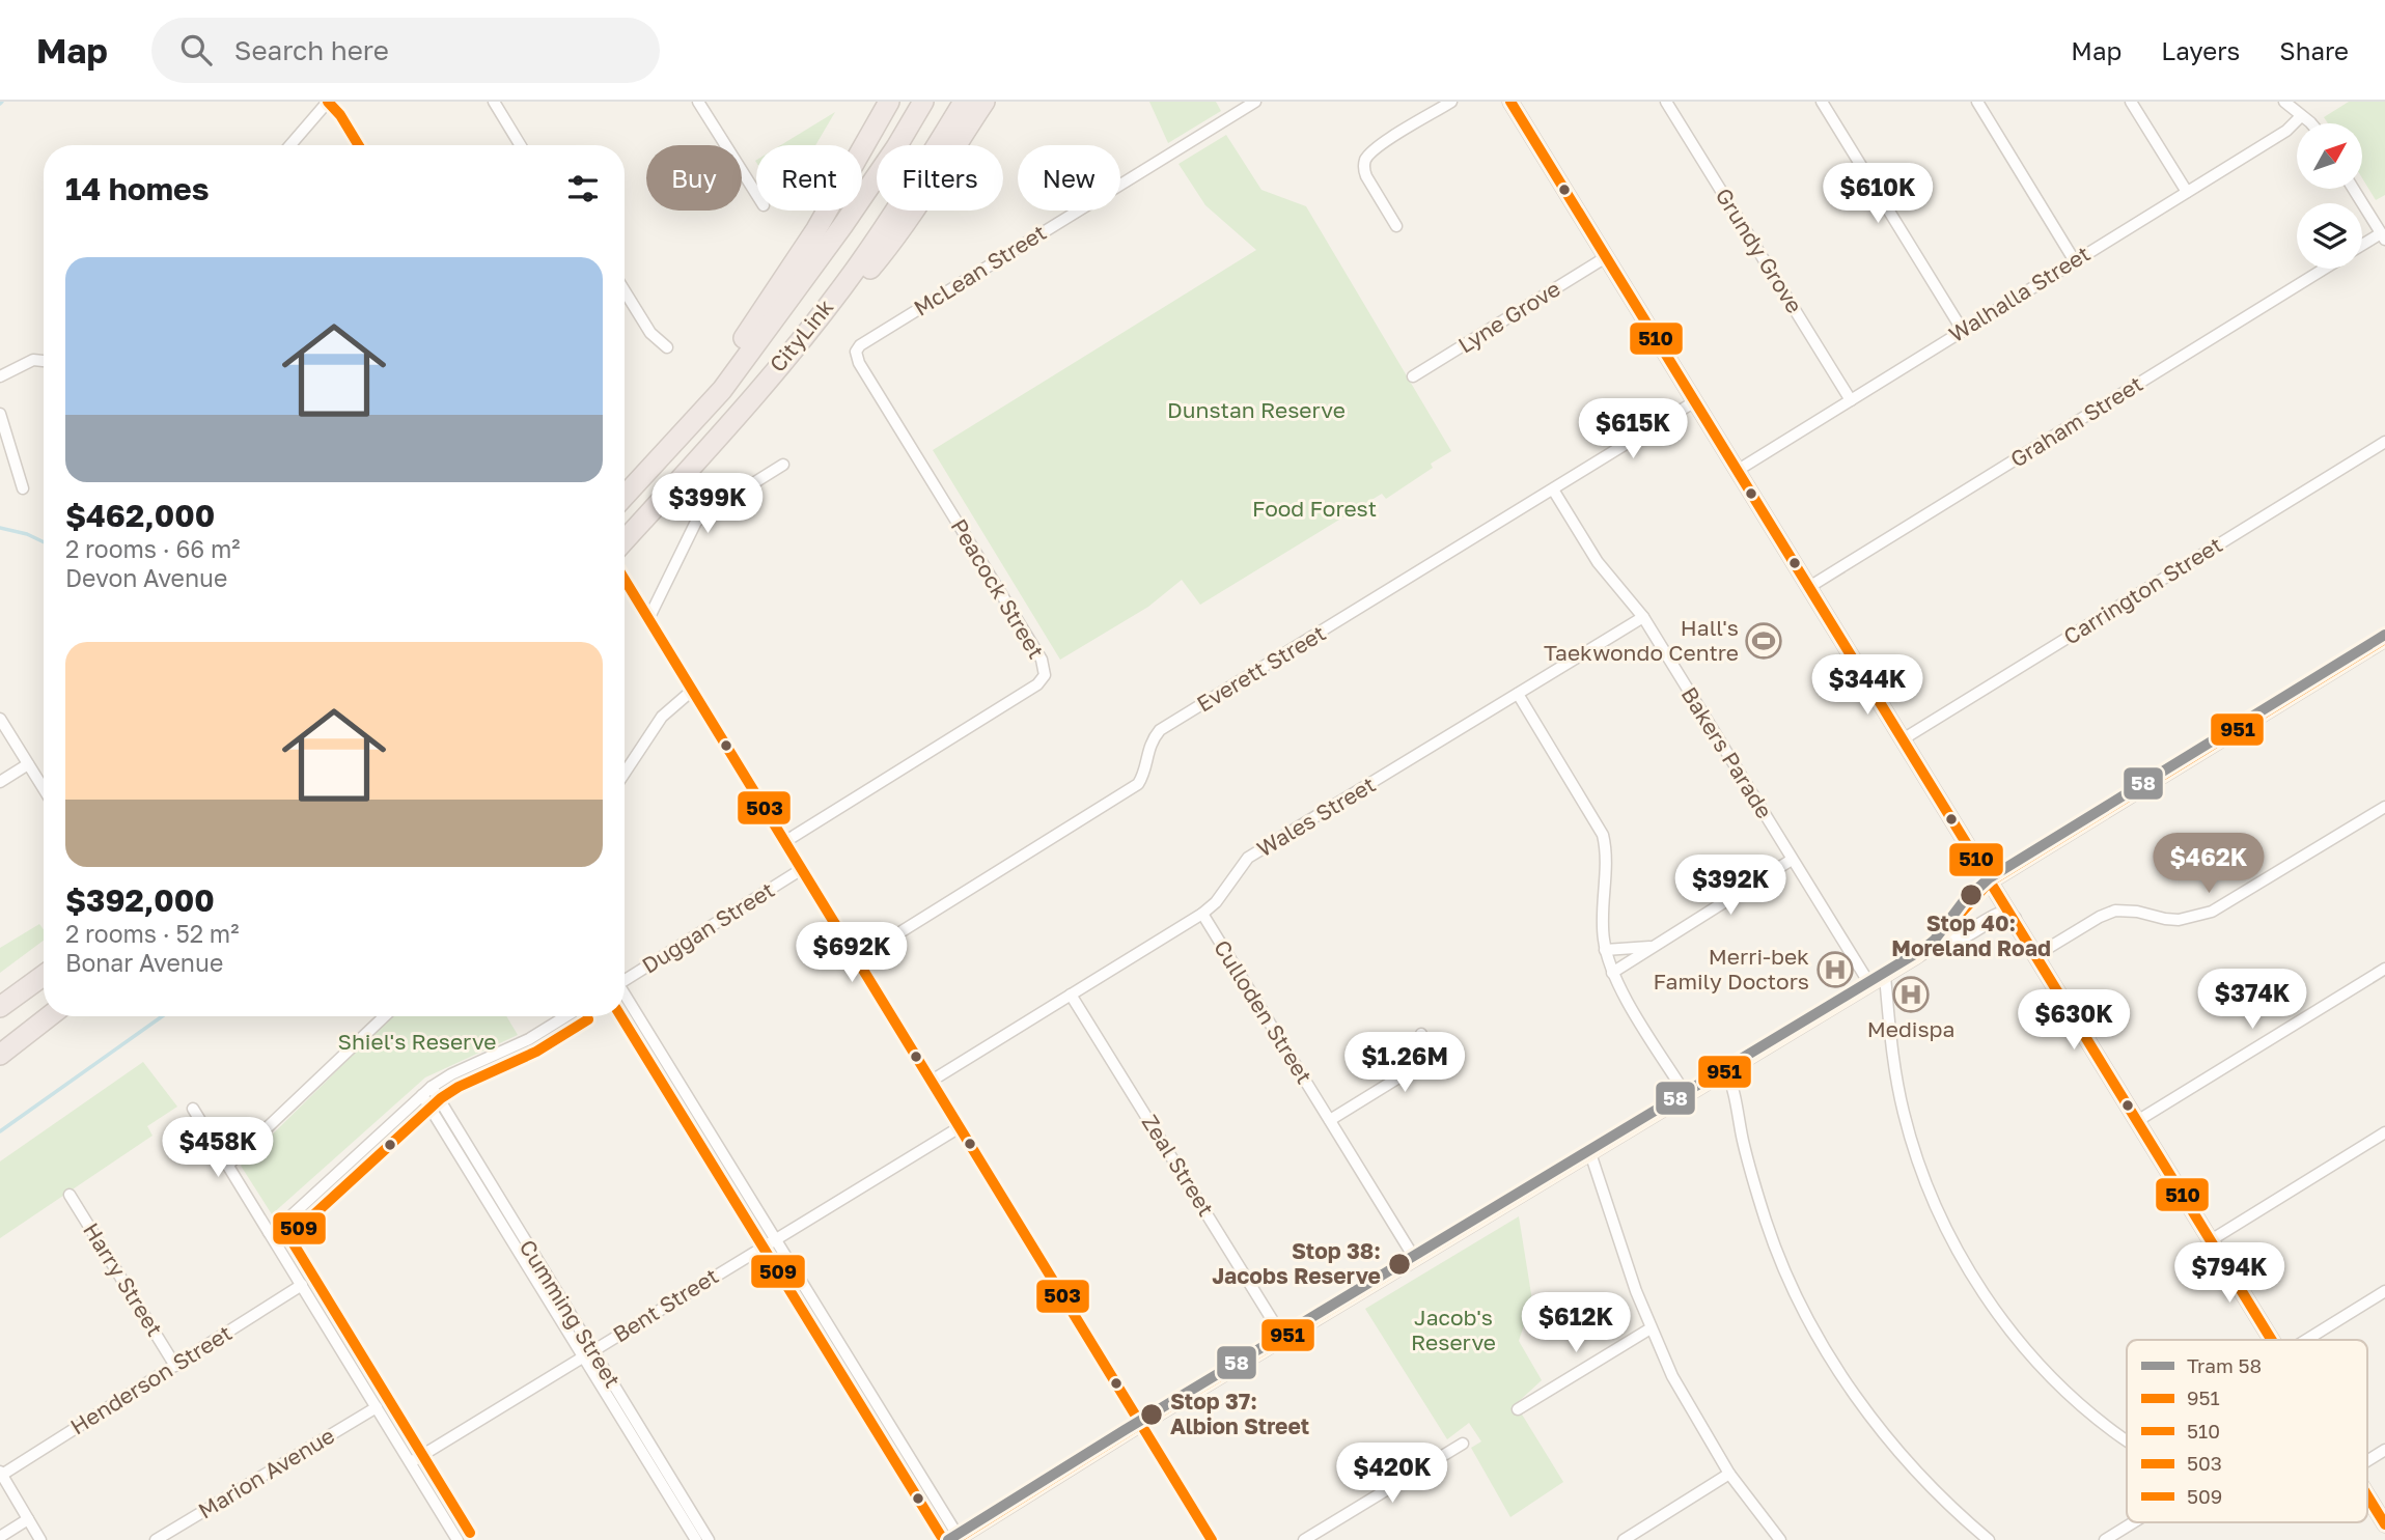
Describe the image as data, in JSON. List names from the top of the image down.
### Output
{
  "streets": {
    "highway": ["CityLink"],
    "street": [
      "Grundy Grove",
      "McLean Street",
      "Walhalla Street",
      "Lyne Grove",
      "Graham Street",
      "Peacock Street",
      "Carrington Street",
      "Everett Street",
      "Bakers Parade",
      "Wales Street",
      "Duggan Street",
      "Culloden Street",
      "Zeal Street",
      "Harry Street",
      "Bent Street",
      "Cumming Street",
      "Henderson Street",
      "Marion Avenue"
    ]
  },
  "crossings": [
    ["Grundy Grove", "Walhalla Street"],
    ["McLean Street", "Peacock Street"],
    ["Everett Street", "Bakers Parade"],
    ["Bakers Parade", "Wales Street"],
    ["Wales Street", "Culloden Street"],
    ["Wales Street", "Zeal Street"],
    ["Harry Street", "Henderson Street"],
    ["Bent Street", "Cumming Street"]
  ],
  "parks": [
    "Dunstan Reserve",
    "Food Forest",
    "Shiel's Reserve",
    "Jacob's Reserve"
  ],
  "places": {
    "sports": ["Hall's Taekwondo Centre"],
    "other": ["Stop 40: Moreland Road", "Stop 38: Jacobs Reserve", "Stop 37: Albion Street"],
    "hospital": ["Merri-bek Family Doctors", "Medispa"]
  },
  "lines": [
    "transit line 510",
    "transit line 503",
    "tram line 58",
    "transit line 951",
    "transit line 509"
  ],
  "legend": [
    "Tram 58",
    "951",
    "510",
    "503",
    "509"
  ],
  "north": "top right",
  "page": {
    "header": "Map",
    "search": "Search here",
    "nav": ["Map", "Layers", "Share"],
    "chip": [
      "Buy",
      "Rent",
      "Filters",
      "New"
    ],
    "heading": "14 homes",
    "price": [
      "$610K",
      "$615K",
      "$399K",
      "$344K",
      "$462K",
      "$392K",
      "$692K",
      "$374K",
      "$630K",
      "$1.26M",
      "$458K",
      "$794K",
      "$612K",
      "$420K"
    ],
    "list": [
      {
        "name": "$462,000",
        "note": "2 rooms · 66 m² · Devon Avenue"
      },
      {
        "name": "$392,000",
        "note": "2 rooms · 52 m² · Bonar Avenue"
      }
    ]
  }
}
